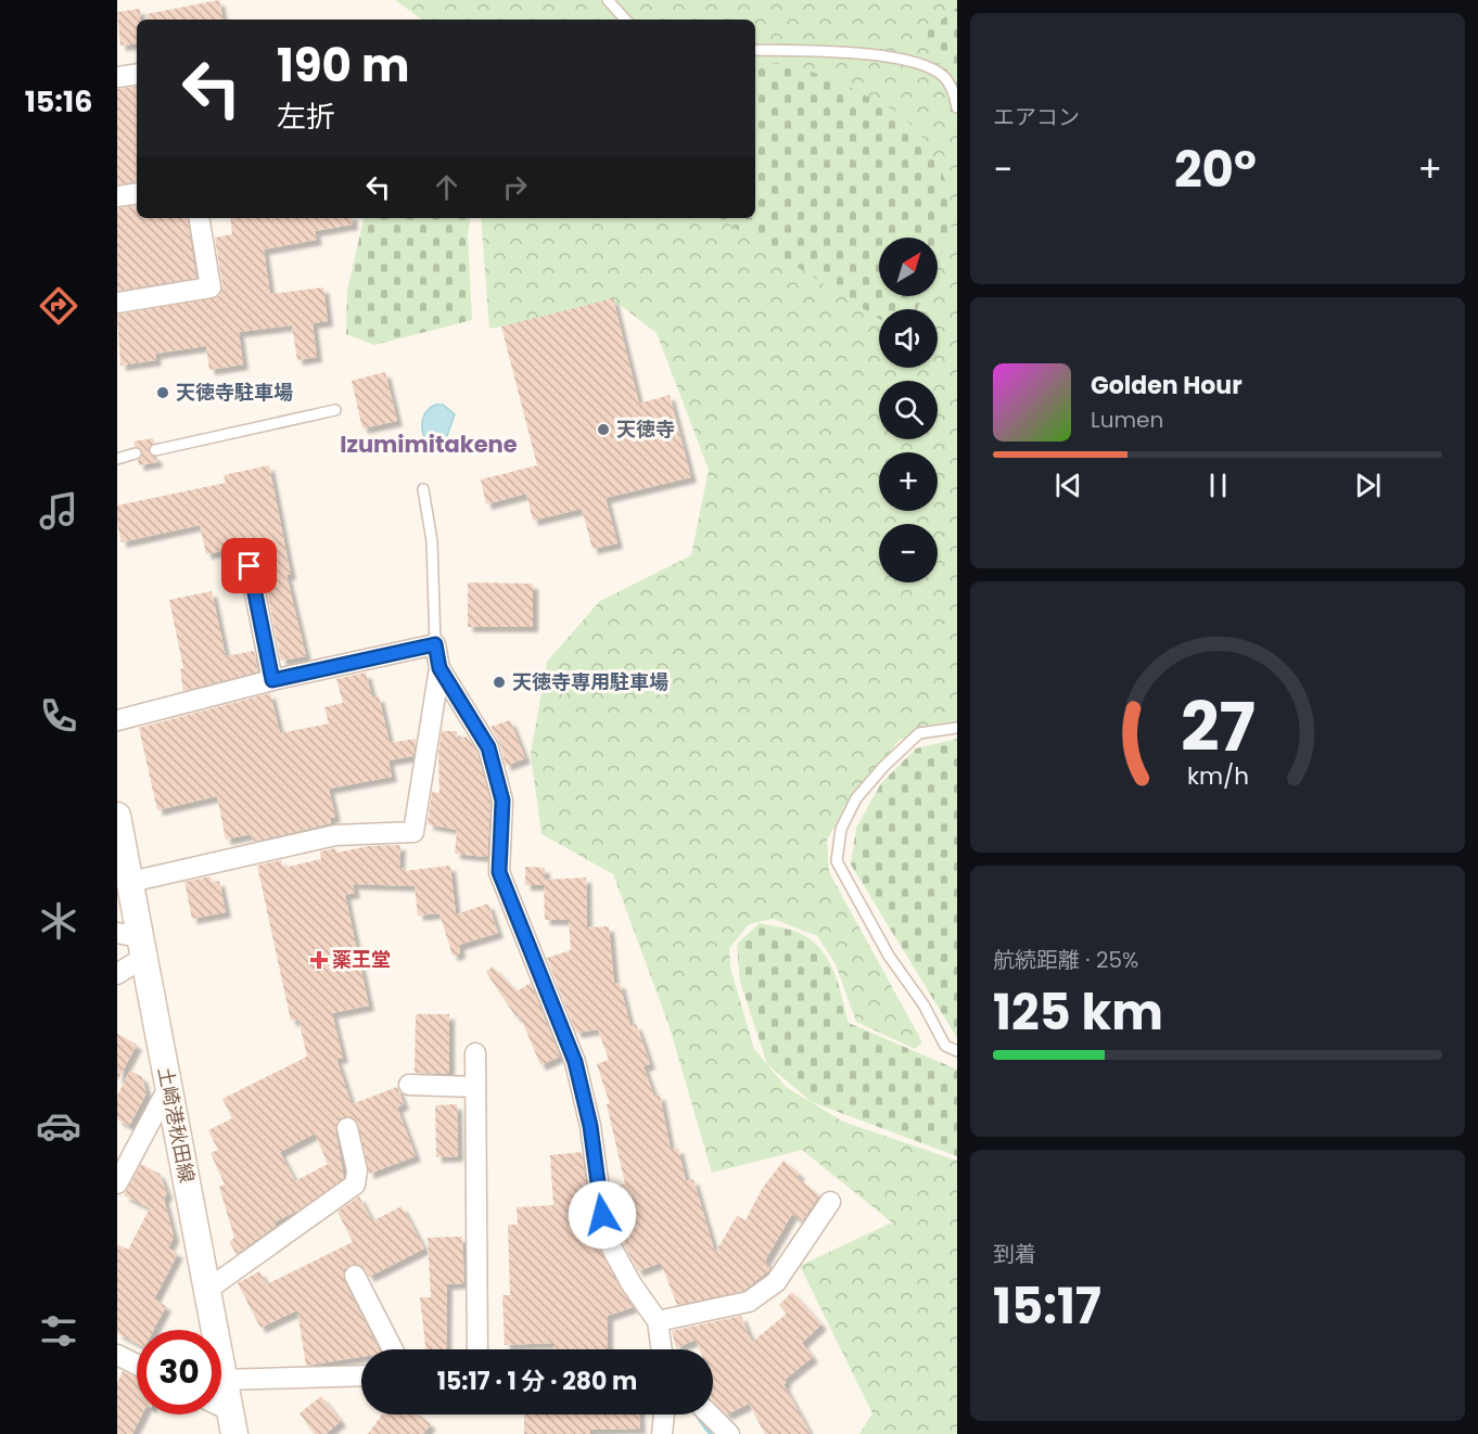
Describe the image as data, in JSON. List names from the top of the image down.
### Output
{
  "streets": {
    "main road": ["土崎港秋田線"]
  },
  "districts": ["Izumimitakene"],
  "places": {
    "other": ["天徳寺駐車場", "天徳寺", "天徳寺専用駐車場"],
    "health": ["薬王堂"]
  },
  "north": "top right",
  "page": {
    "tabs": "15:16",
    "tile": [
      "エアコン",
      ["航続距離 · 25%", "125 km"],
      ["到着", "15:17"]
    ],
    "turn": ["190 m", "左折"],
    "heat": ["−", "20°", "+"],
    "map_buttons": ["+", "−"],
    "song": ["Golden Hour", "Lumen"],
    "limit": "30",
    "trip": "15:17 · 1 分 · 280 m",
    "gauge": ["27", "km/h"]
  }
}
